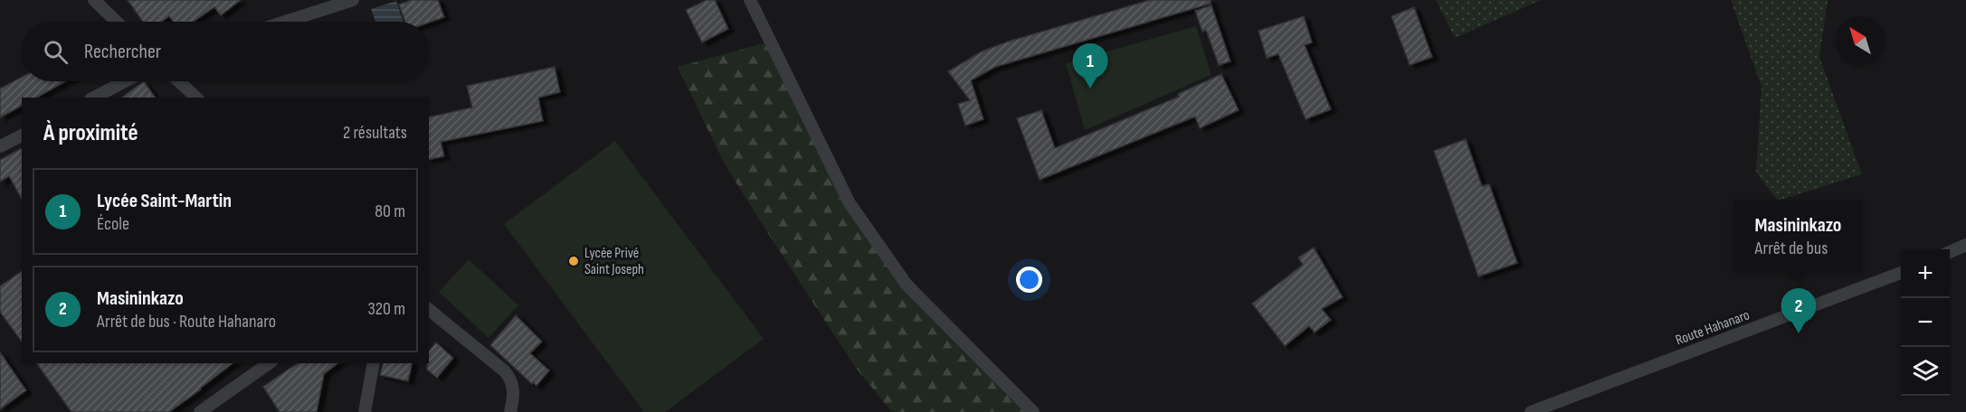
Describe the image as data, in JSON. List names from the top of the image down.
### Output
{
  "streets": {
    "street": ["Route Hahanaro"]
  },
  "places": ["Lycée Privé Saint Joseph"],
  "north": "top left",
  "page": {
    "search": "Rechercher",
    "pins": ["1", "2"],
    "heading": ["À proximité", "2 résultats"],
    "list": [
      {
        "mark": "1",
        "name": "Lycée Saint-Martin",
        "note": "École",
        "value": "80 m"
      },
      {
        "mark": "2",
        "name": "Masininkazo",
        "note": "Arrêt de bus · Route Hahanaro",
        "value": "320 m"
      }
    ],
    "popup": ["Masininkazo", "Arrêt de bus"],
    "map_buttons": ["+", "−"]
  }
}
